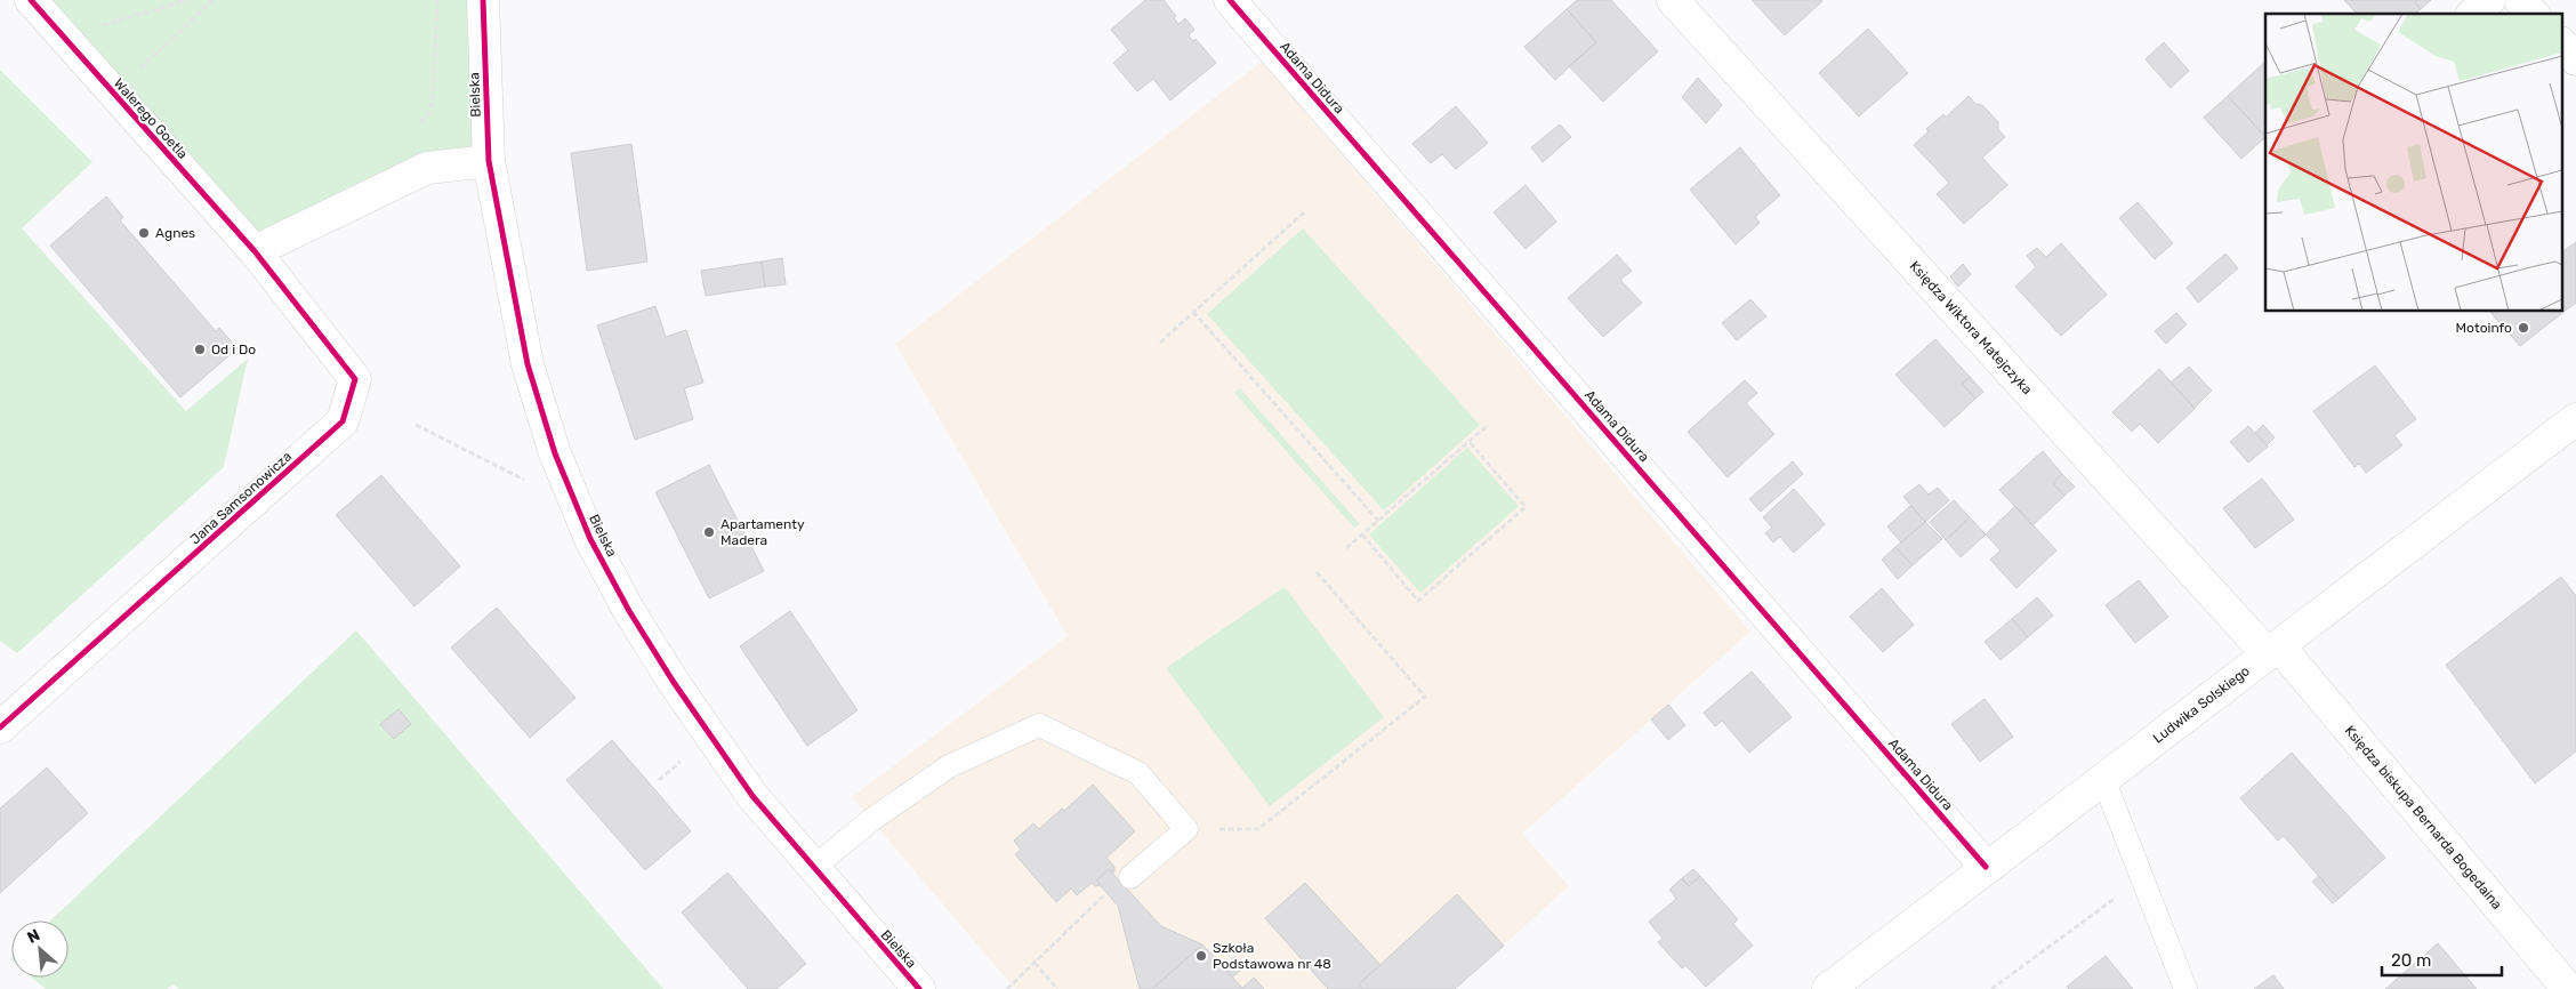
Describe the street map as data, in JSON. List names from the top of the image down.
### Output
{
  "streets": {
    "street": [
      "Adama Didura",
      "Bielska",
      "Walerego Goetla",
      "Księdza Wiktora Matejczyka",
      "Jana Samsonowicza",
      "Ludwika Solskiego",
      "Księdza biskupa Bernarda Bogedaina"
    ]
  },
  "crossings": [
    ["Adama Didura", "Ludwika Solskiego"],
    ["Walerego Goetla", "Jana Samsonowicza"],
    ["Księdza Wiktora Matejczyka", "Ludwika Solskiego"],
    ["Księdza Wiktora Matejczyka", "Księdza biskupa Bernarda Bogedaina"],
    ["Ludwika Solskiego", "Księdza biskupa Bernarda Bogedaina"]
  ],
  "places": [
    "Agnes",
    "Motoinfo",
    "Od i Do",
    "Apartamenty Madera",
    "Szkoła Podstawowa nr 48"
  ],
  "scale_bar": "20 m",
  "north": "top left"
}
